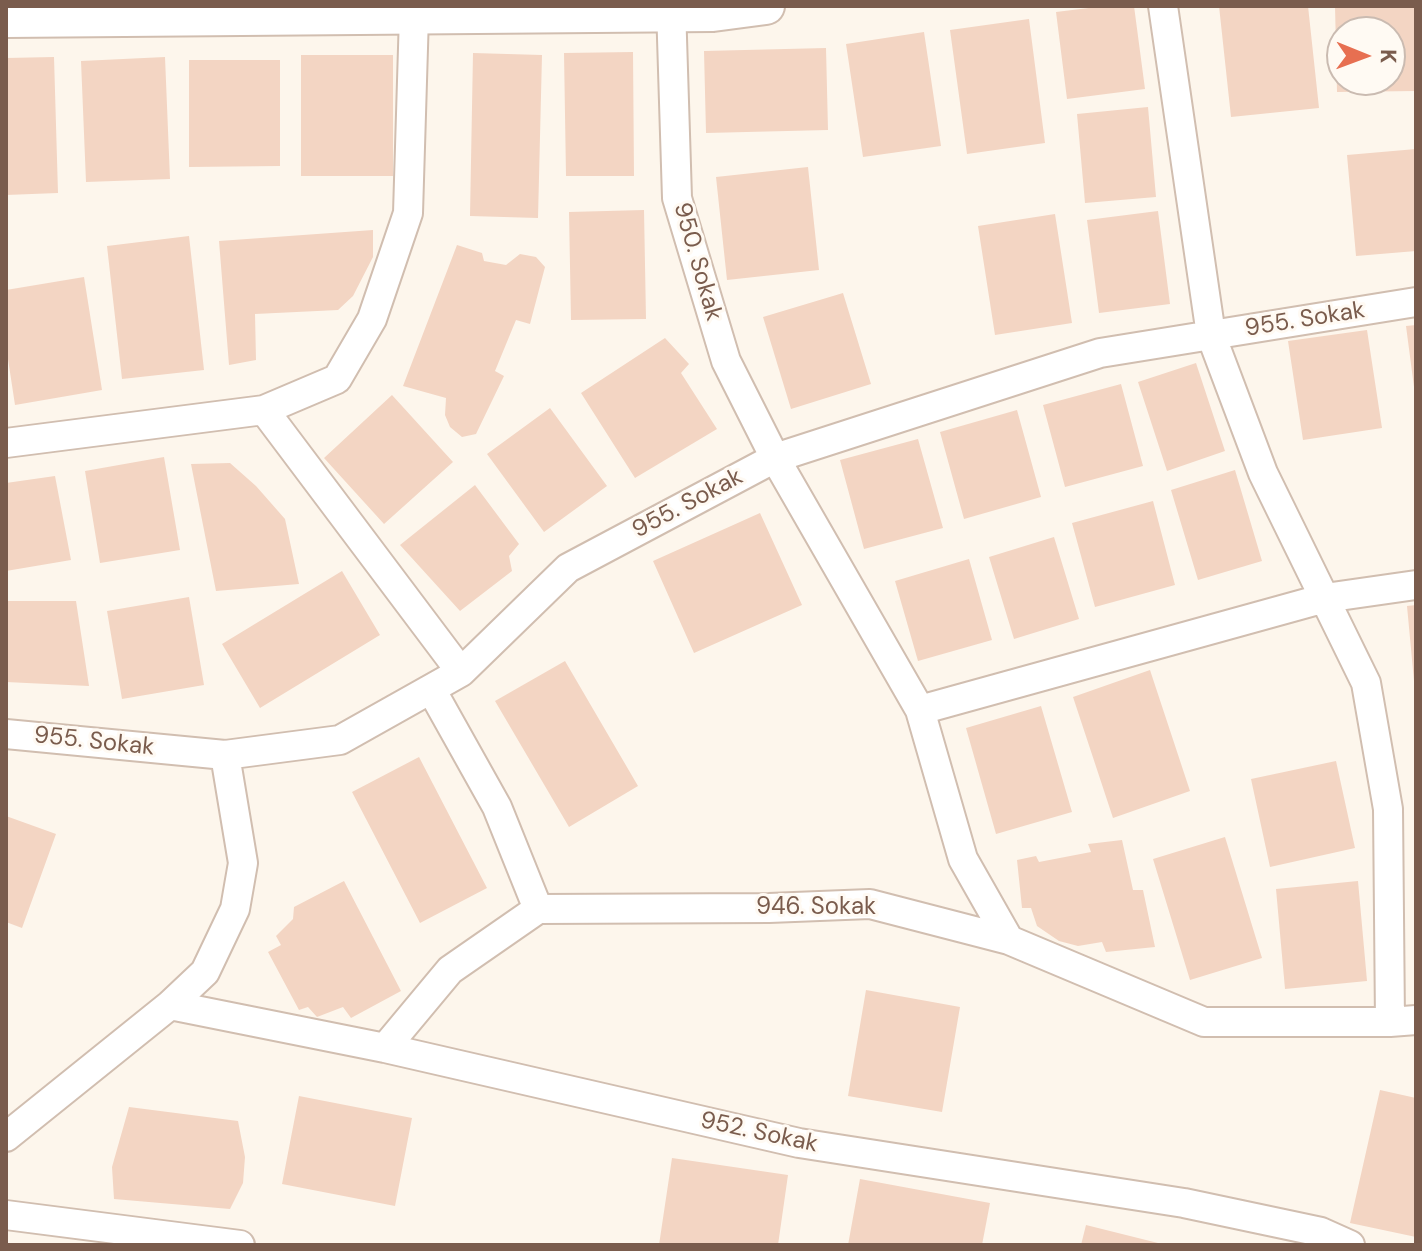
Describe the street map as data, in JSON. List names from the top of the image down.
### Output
{
  "streets": {
    "street": [
      "950. Sokak",
      "955. Sokak",
      "946. Sokak",
      "952. Sokak"
    ]
  },
  "crossings": [
    ["950. Sokak", "955. Sokak"],
    ["950. Sokak", "946. Sokak"]
  ],
  "north": "right"
}
